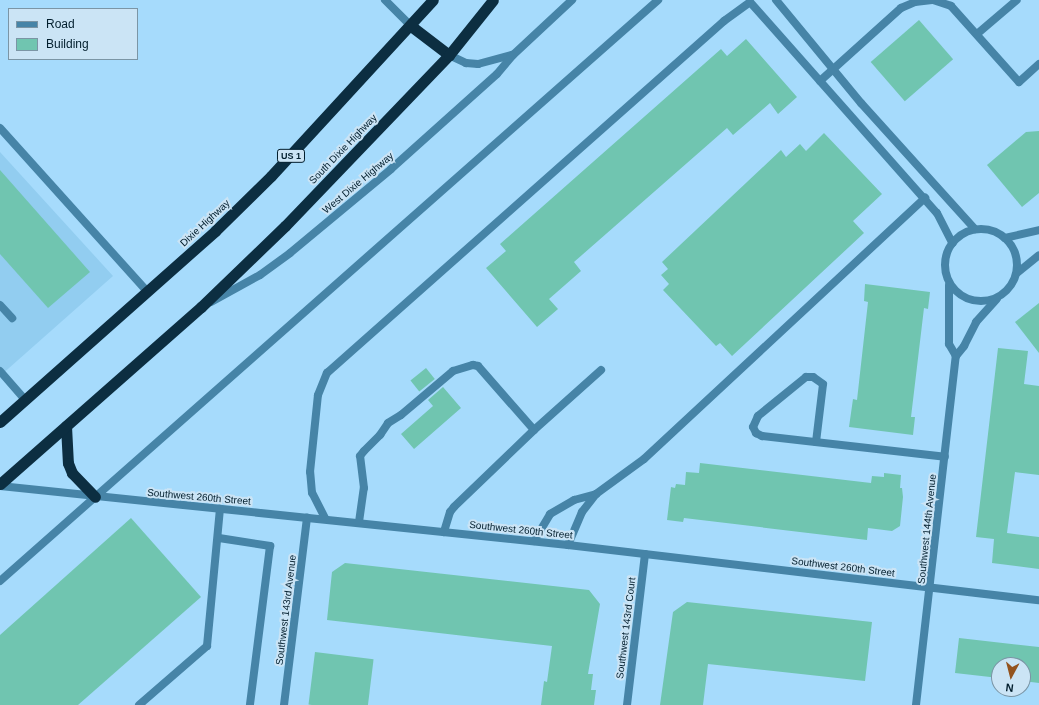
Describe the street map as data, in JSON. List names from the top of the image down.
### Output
{
  "streets": {
    "highway": ["South Dixie Highway", "US 1", "Dixie Highway"],
    "street": [
      "West Dixie Highway",
      "Southwest 260th Street",
      "Southwest 144th Avenue",
      "Southwest 143rd Avenue",
      "Southwest 143rd Court"
    ]
  },
  "crossings": [
    ["South Dixie Highway", "West Dixie Highway"],
    ["US 1", "Dixie Highway"],
    ["Southwest 260th Street", "Southwest 144th Avenue"],
    ["Southwest 260th Street", "Southwest 143rd Avenue"],
    ["Southwest 260th Street", "Southwest 143rd Court"]
  ],
  "legend": ["Road", "Building"],
  "north": "bottom"
}
